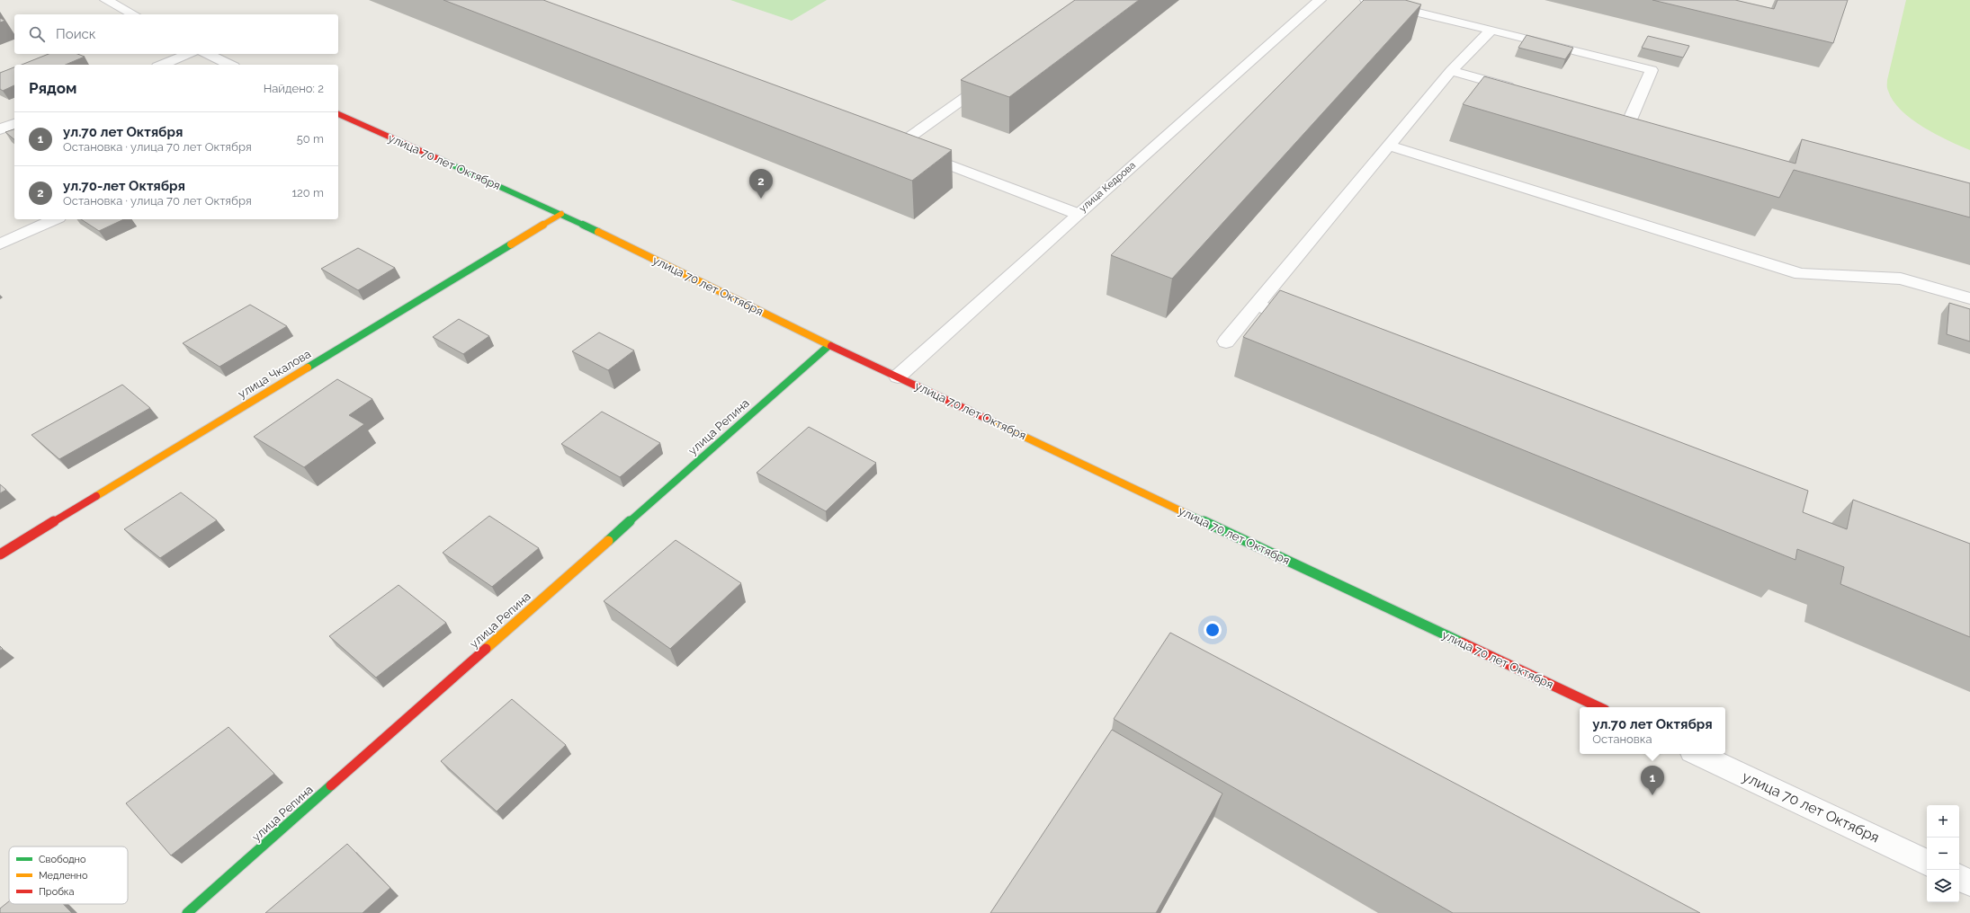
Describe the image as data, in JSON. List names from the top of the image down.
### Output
{
  "streets": {
    "street": [
      "улица 70 лет Октября",
      "улица Кедрова",
      "улица Чкалова",
      "улица Репина"
    ]
  },
  "crossings": [
    ["улица 70 лет Октября", "улица Кедрова"],
    ["улица 70 лет Октября", "улица Чкалова"],
    ["улица 70 лет Октября", "улица Репина"]
  ],
  "legend": ["Свободно", "Медленно", "Пробка"],
  "page": {
    "search": "Поиск",
    "heading": ["Рядом", "Найдено: 2"],
    "list": [
      {
        "mark": "1",
        "name": "ул.70 лет Октября",
        "note": "Остановка · улица 70 лет Октября",
        "value": "50 m"
      },
      {
        "mark": "2",
        "name": "ул.70-лет Октября",
        "note": "Остановка · улица 70 лет Октября",
        "value": "120 m"
      }
    ],
    "pins": ["2", "1"],
    "popup": ["ул.70 лет Октября", "Остановка"],
    "map_buttons": ["+", "−"]
  }
}
